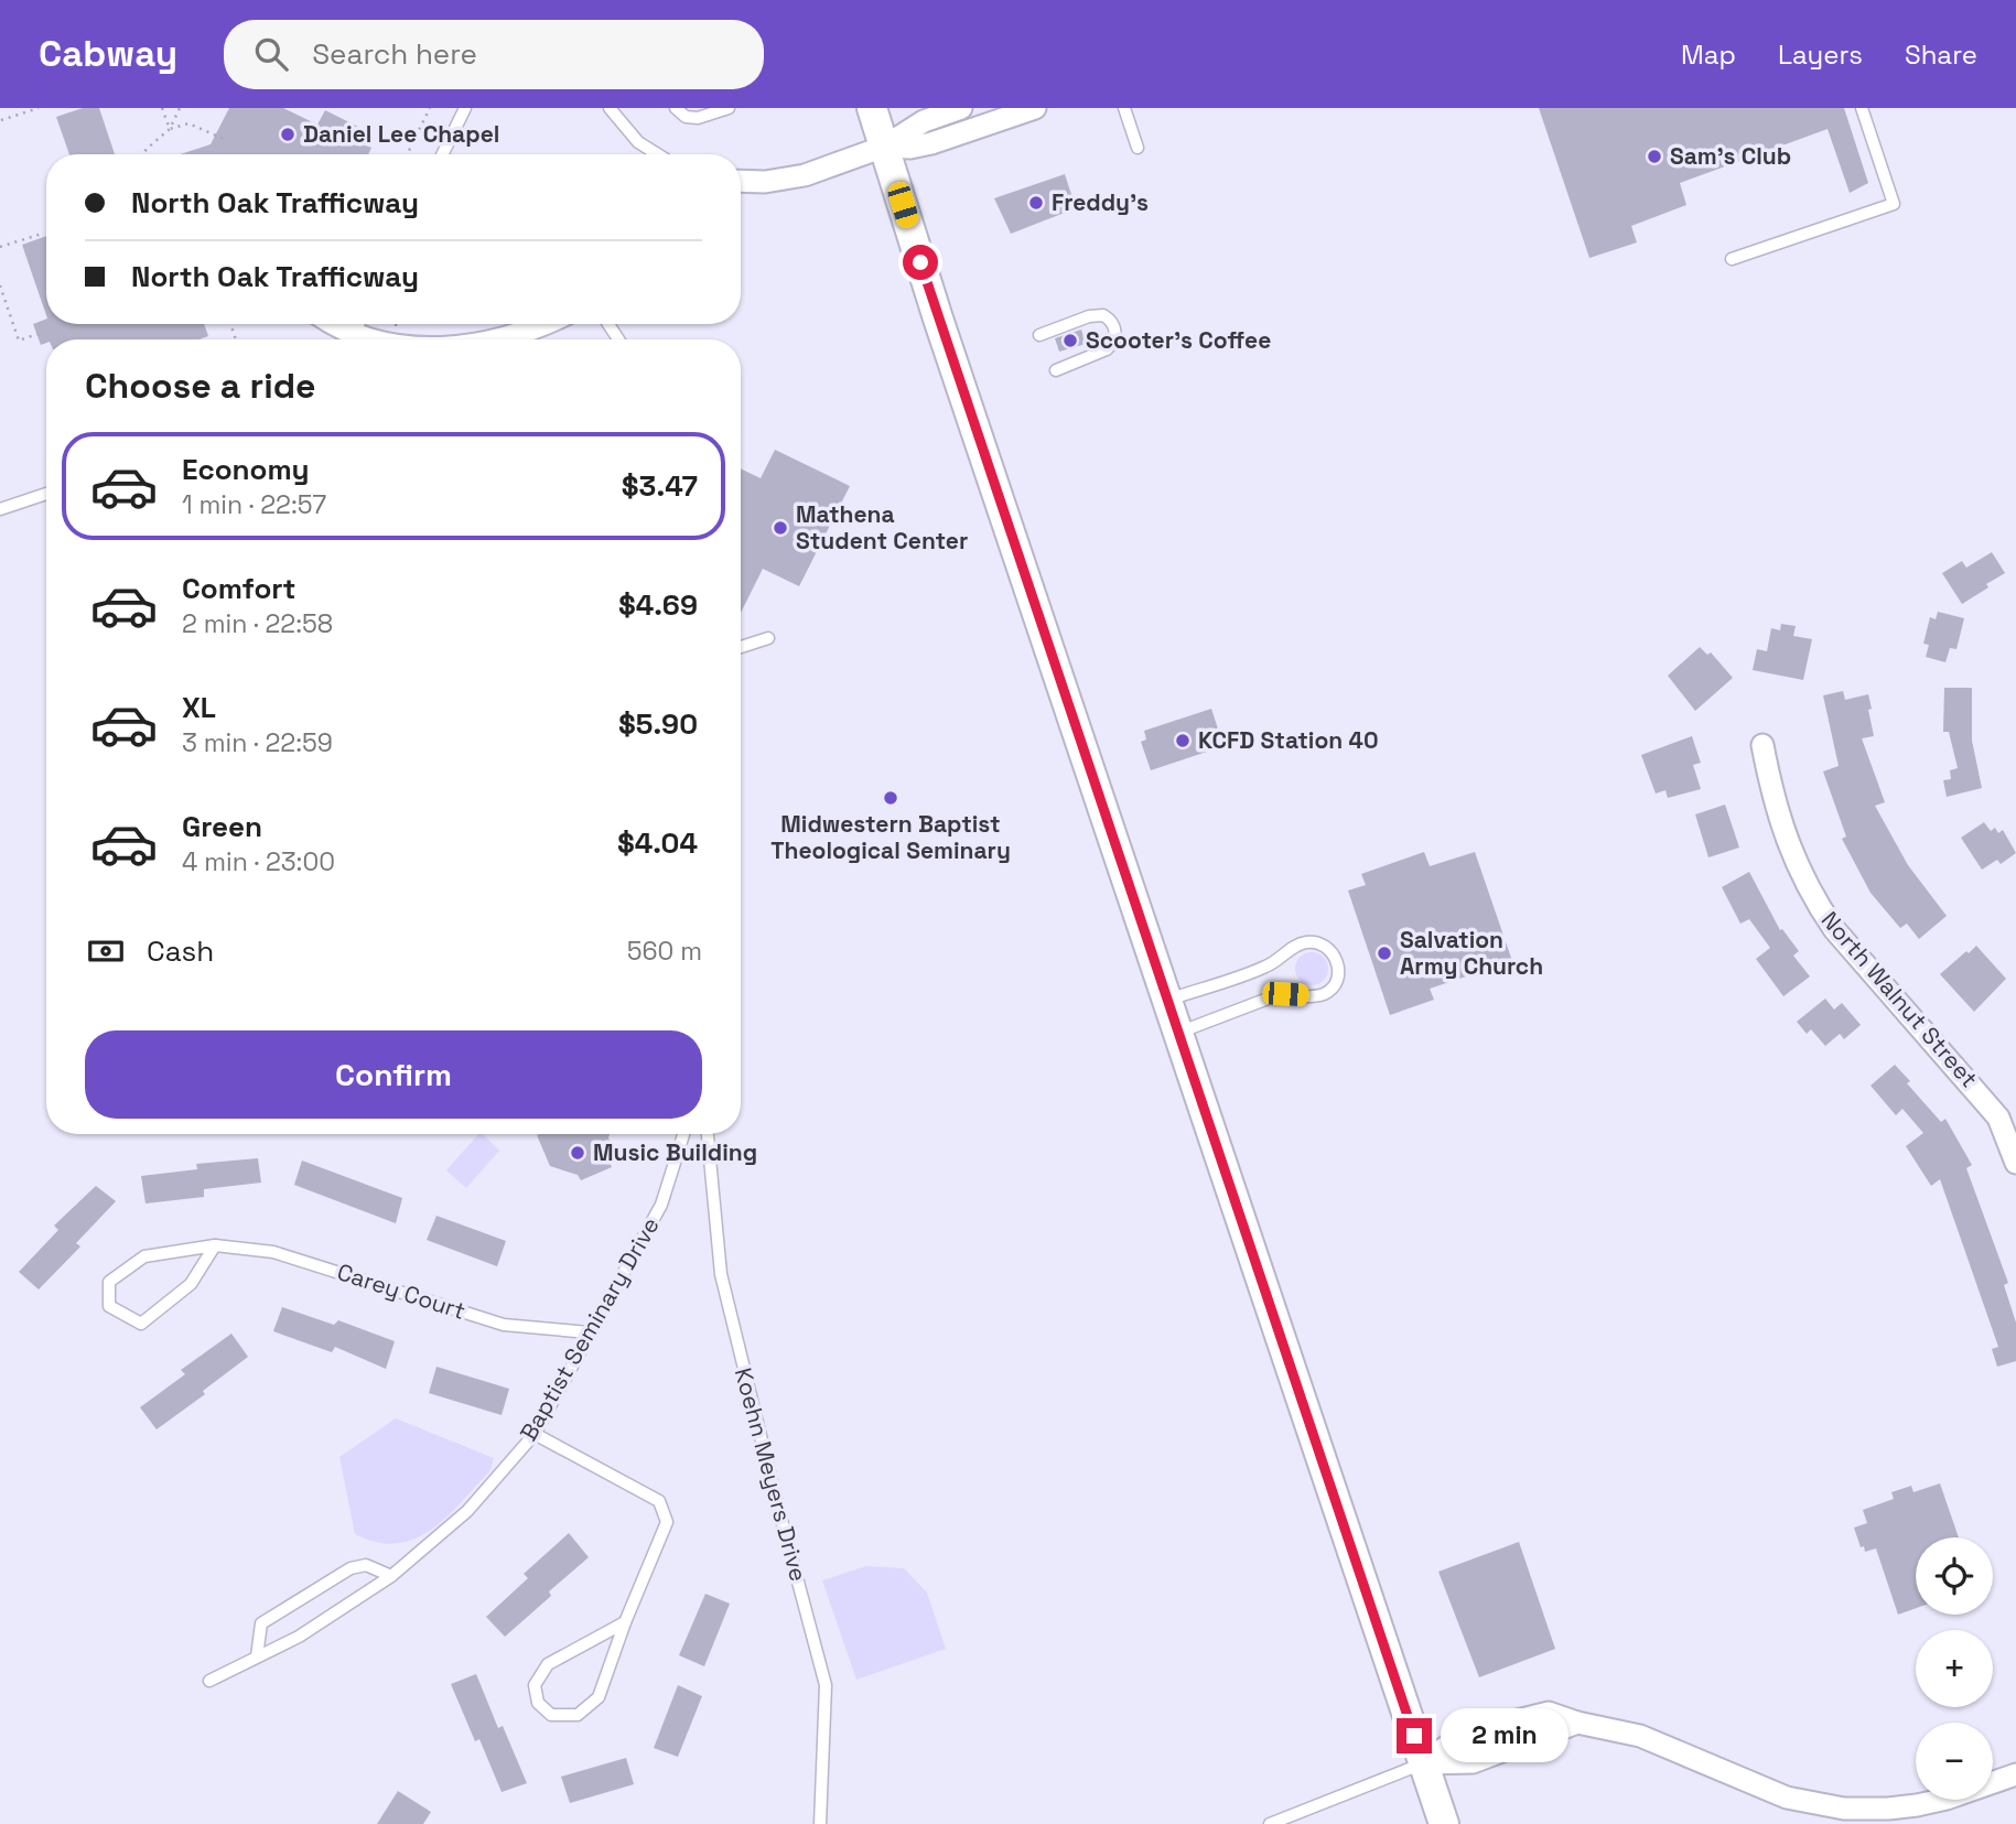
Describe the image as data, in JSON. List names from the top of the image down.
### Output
{
  "streets": {
    "street": ["North Walnut Street"],
    "lane": ["Carey Court", "Baptist Seminary Drive", "Koehn Meyers Drive"]
  },
  "crossings": [
    ["Carey Court", "Baptist Seminary Drive"]
  ],
  "places": [
    "Daniel Lee Chapel",
    "Sam's Club",
    "Freddy's",
    "Scooter's Coffee",
    "Mathena Student Center",
    "KCFD Station 40",
    "Midwestern Baptist Theological Seminary",
    "Salvation Army Church",
    "Music Building"
  ],
  "page": {
    "header": "Cabway",
    "search": "Search here",
    "nav": ["Map", "Layers", "Share"],
    "banner": ["North Oak Trafficway", "North Oak Trafficway"],
    "heading": "Choose a ride",
    "list": [
      {
        "name": "Economy",
        "note": "1 min · 22:57",
        "value": "$3.47"
      },
      {
        "name": "Comfort",
        "note": "2 min · 22:58",
        "value": "$4.69"
      },
      {
        "name": "XL",
        "note": "3 min · 22:59",
        "value": "$5.90"
      },
      {
        "name": "Green",
        "note": "4 min · 23:00",
        "value": "$4.04"
      }
    ],
    "pay": ["Cash", "560 m"],
    "buttons": "Confirm",
    "map_buttons": ["+", "−"],
    "bubble": "2 min"
  }
}
